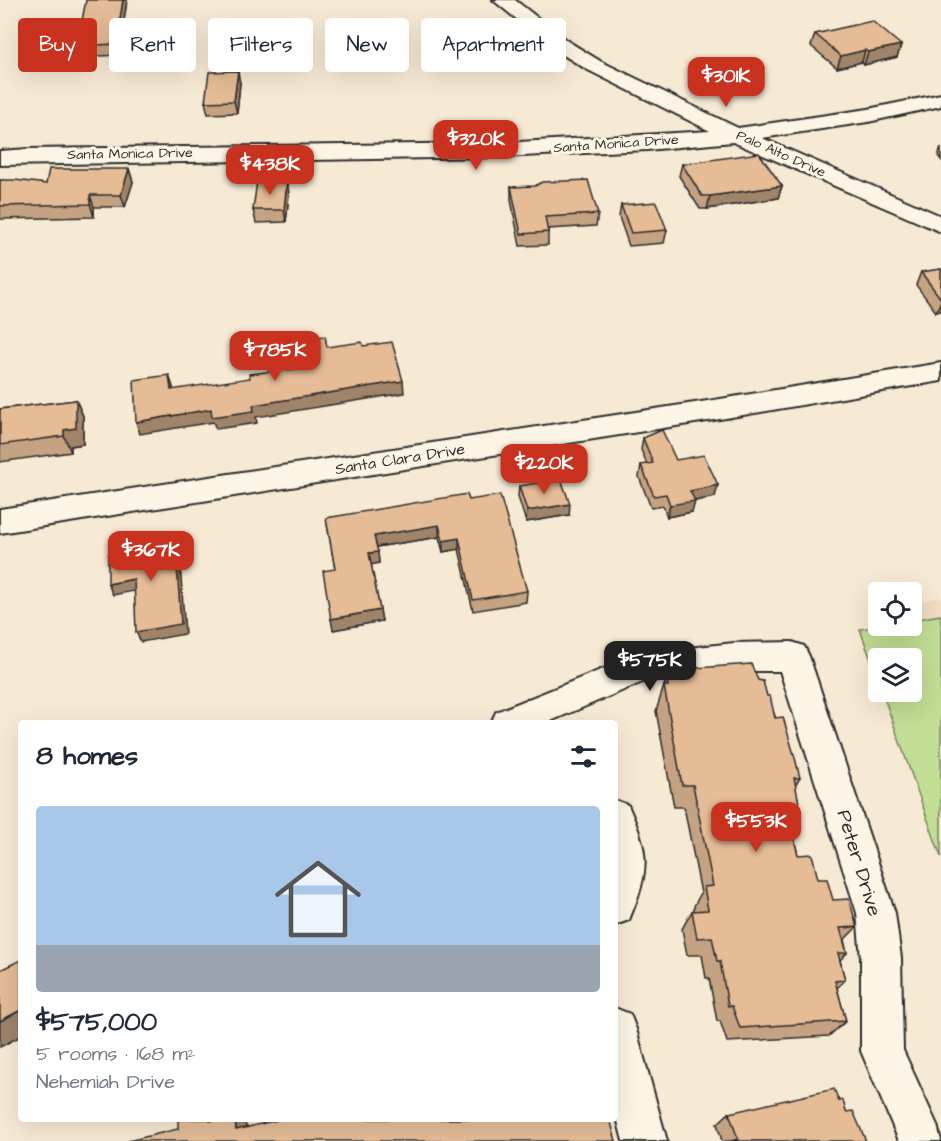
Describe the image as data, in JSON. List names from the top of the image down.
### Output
{
  "streets": {
    "street": [
      "Santa Monica Drive",
      "Palo Alto Drive",
      "Santa Clara Drive",
      "Peter Drive"
    ]
  },
  "crossings": [
    ["Santa Monica Drive", "Palo Alto Drive"]
  ],
  "page": {
    "chip": [
      "Buy",
      "Rent",
      "Filters",
      "New",
      "Apartment"
    ],
    "price": [
      "$301K",
      "$320K",
      "$438K",
      "$785K",
      "$220K",
      "$367K",
      "$575K",
      "$553K"
    ],
    "heading": "8 homes",
    "list": [
      {
        "name": "$575,000",
        "note": "5 rooms · 168 m² · Nehemiah Drive"
      }
    ]
  }
}
